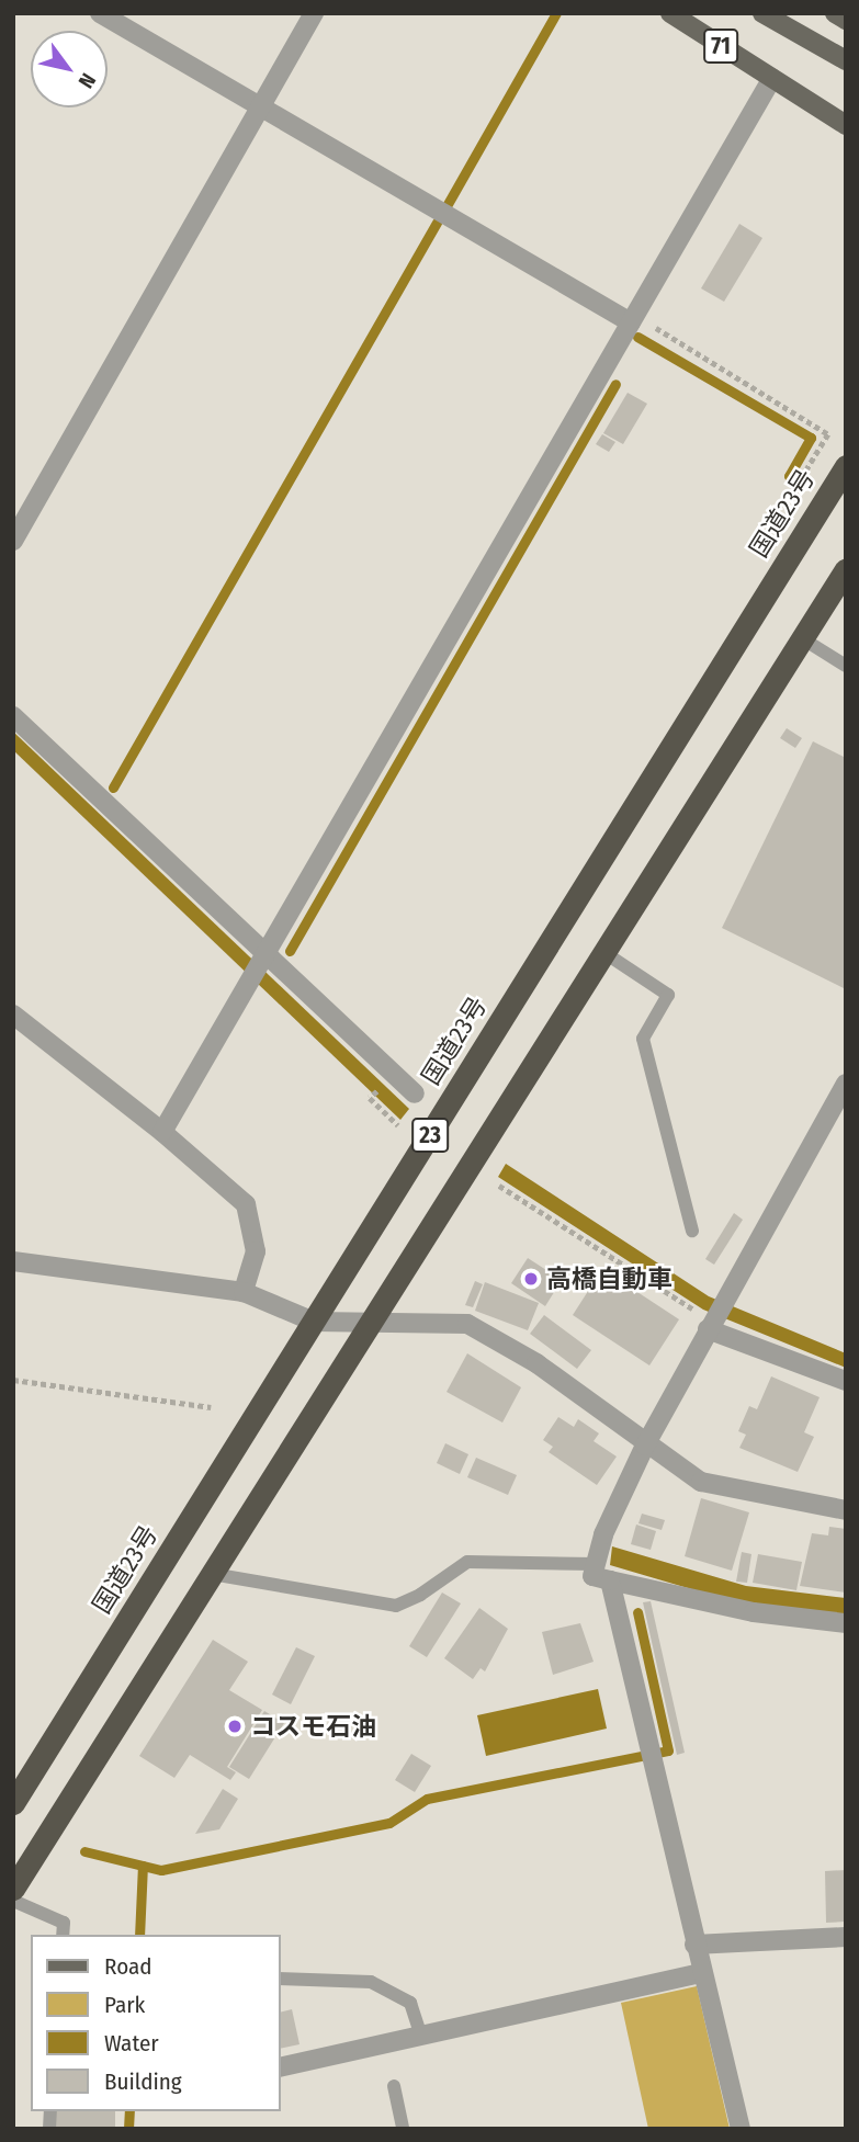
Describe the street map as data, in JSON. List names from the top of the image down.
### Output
{
  "streets": {
    "highway": ["国道23号", "23"],
    "main road": ["71"]
  },
  "places": ["高橋自動車", "コスモ石油"],
  "legend": [
    "Road",
    "Park",
    "Water",
    "Building"
  ],
  "north": "bottom right"
}
